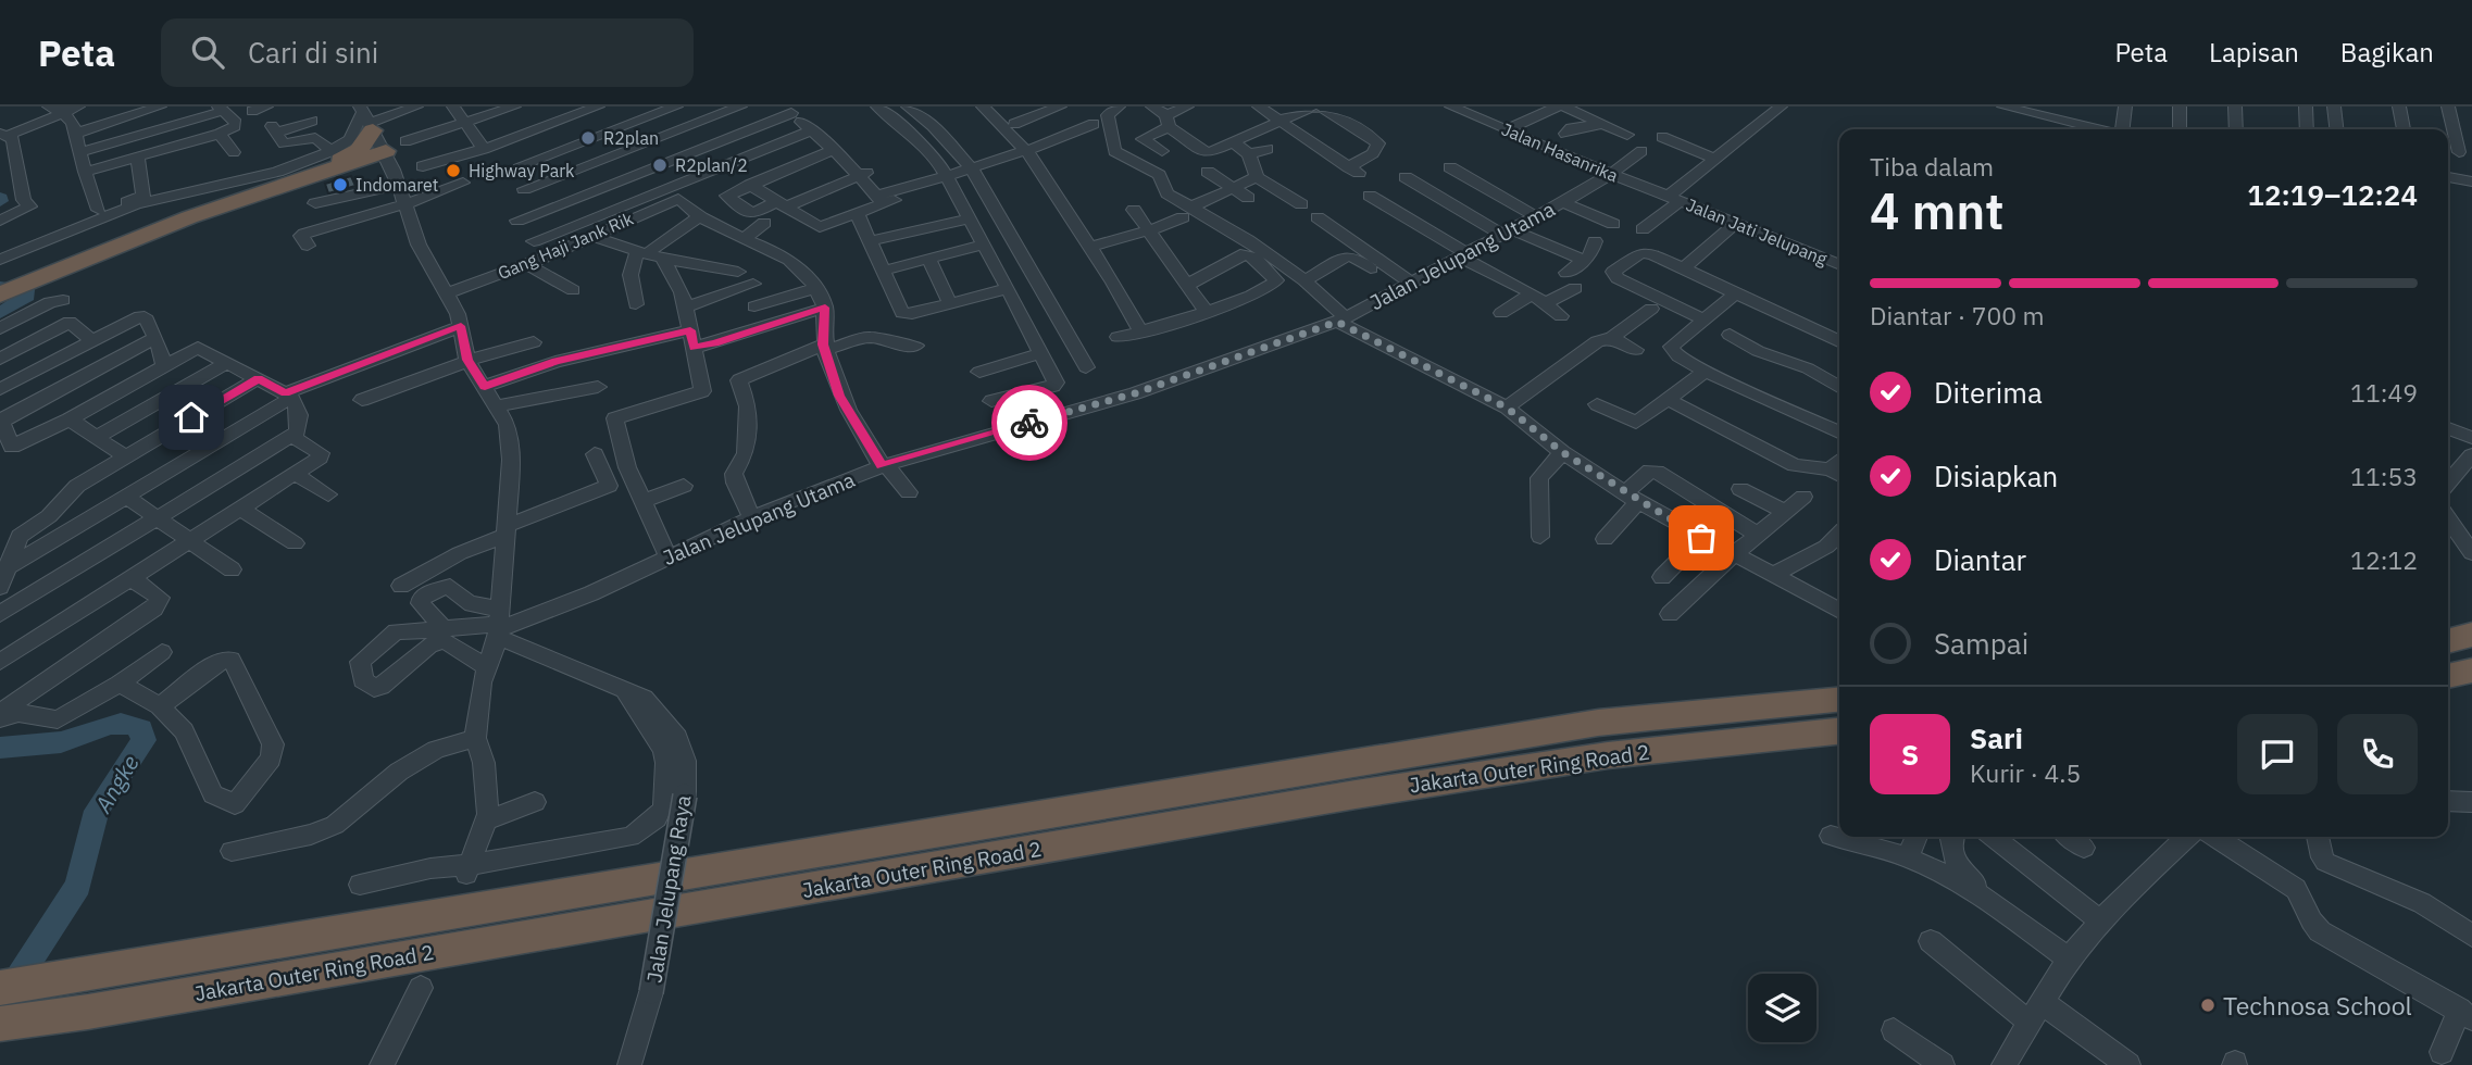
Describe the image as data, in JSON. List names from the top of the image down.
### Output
{
  "streets": {
    "highway": ["Jakarta Outer Ring Road 2"],
    "street": [
      "Jalan Hasanrika",
      "Jalan Jati Jelupang",
      "Gang Haji Jank Rik",
      "Jalan Jelupang Utama",
      "Jalan Jelupang Raya"
    ]
  },
  "crossings": [
    ["Jalan Hasanrika", "Jalan Jati Jelupang"],
    ["Jalan Hasanrika", "Jalan Jelupang Utama"],
    ["Jalan Jelupang Utama", "Jalan Jelupang Raya"]
  ],
  "water": ["Angke"],
  "places": [
    "R2plan",
    "R2plan/2",
    "Highway Park",
    "Indomaret",
    "Technosa School"
  ],
  "page": {
    "header": "Peta",
    "search": "Cari di sini",
    "nav": ["Peta", "Lapisan", "Bagikan"],
    "heading": ["4 mnt", "Tiba dalam", "12:19–12:24"],
    "panel": ["Sari", "Kurir · 4.5"],
    "bar": "Diantar · 700 m",
    "list": [
      ["Diterima", "11:49"],
      ["Disiapkan", "11:53"],
      ["Diantar", "12:12"],
      "Sampai"
    ],
    "round": "S"
  }
}
